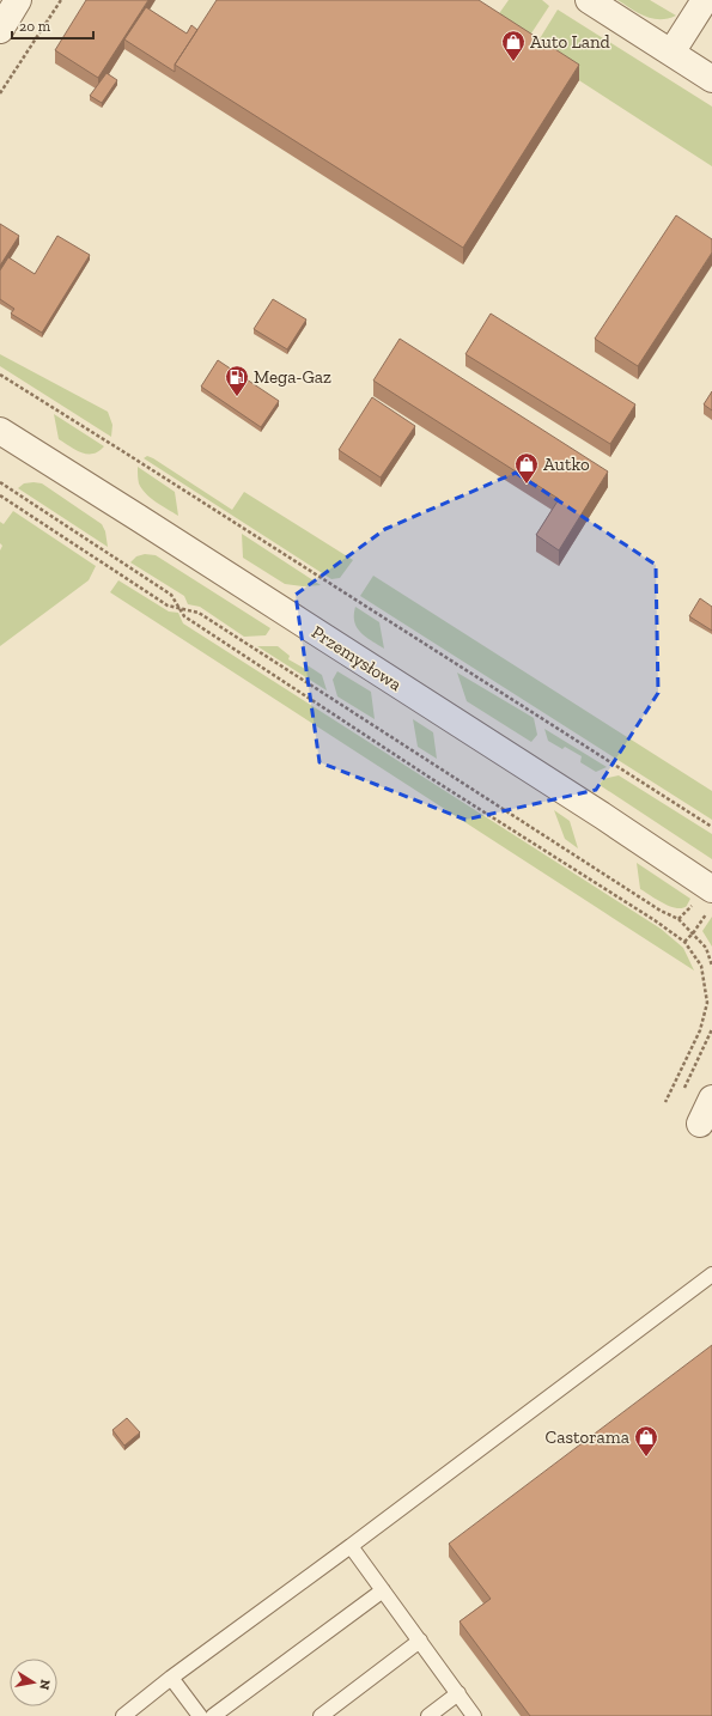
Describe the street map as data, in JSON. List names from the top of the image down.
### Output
{
  "streets": {
    "street": ["Przemysłowa"]
  },
  "places": {
    "shop": ["Auto Land", "Autko", "Castorama"],
    "fuel station": ["Mega-Gaz"]
  },
  "scale_bar": "20 m",
  "north": "right"
}
